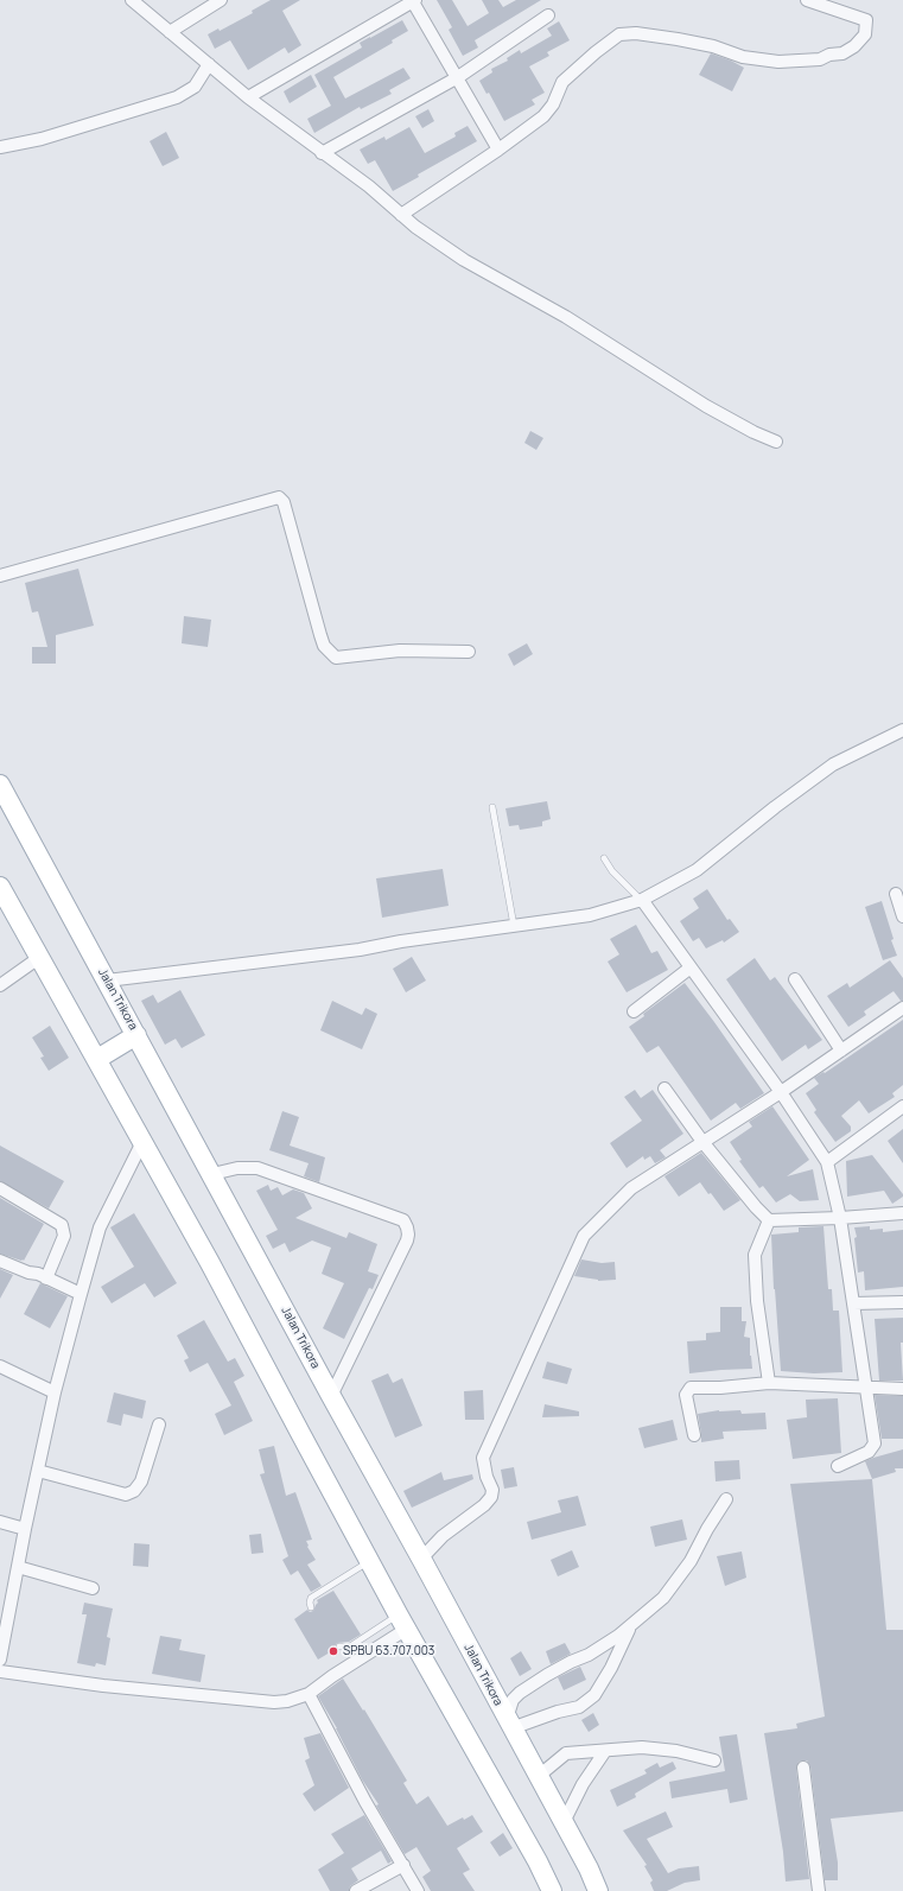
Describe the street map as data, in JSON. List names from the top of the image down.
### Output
{
  "streets": {
    "main road": ["Jalan Trikora"]
  },
  "places": ["SPBU 63.707.003"]
}
